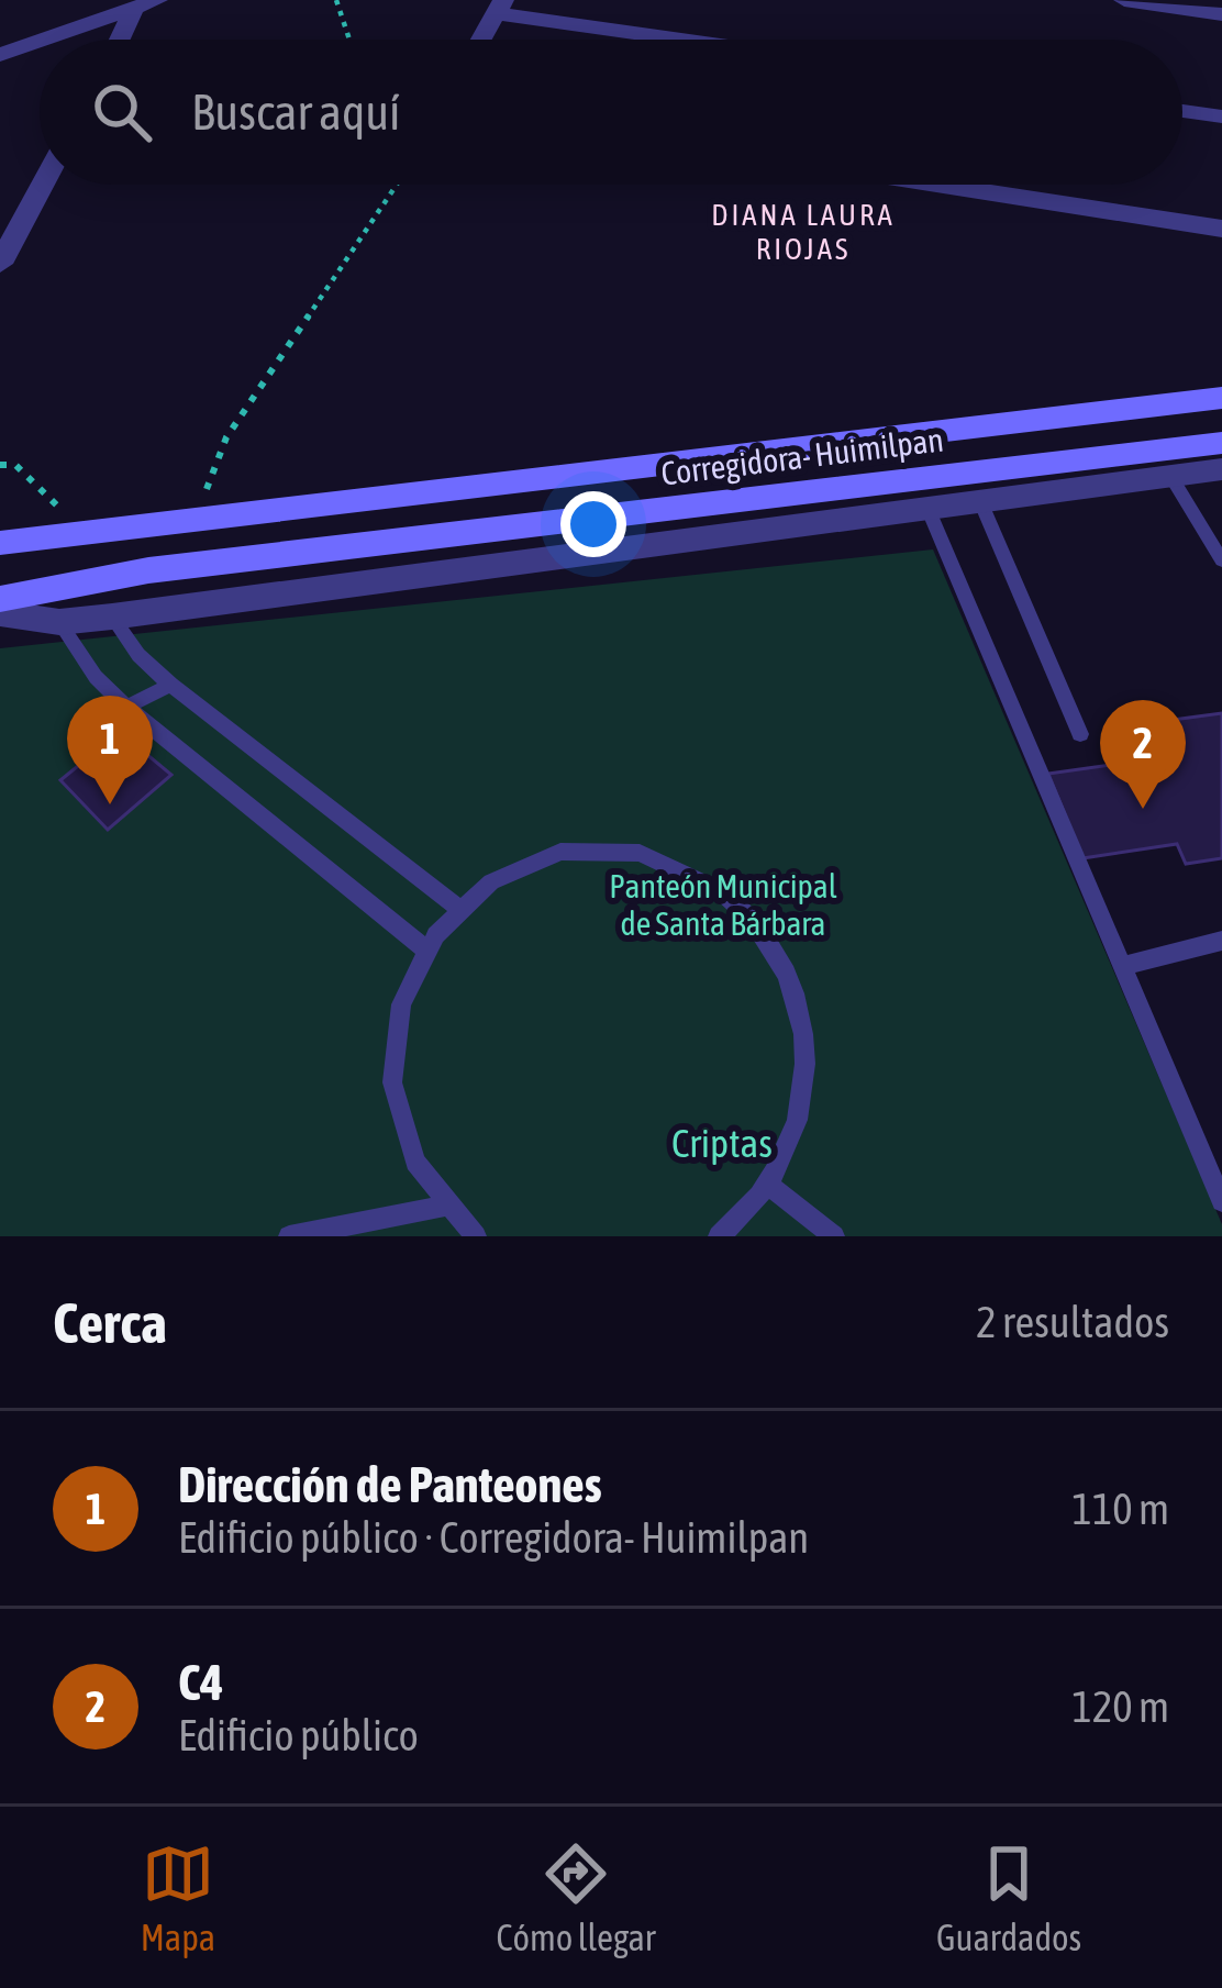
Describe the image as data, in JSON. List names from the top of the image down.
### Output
{
  "streets": {
    "main road": ["Corregidora- Huimilpan"]
  },
  "districts": ["DIANA LAURA RIOJAS"],
  "parks": ["Panteón Municipal de Santa Bárbara", "Criptas"],
  "page": {
    "search": "Buscar aquí",
    "pins": ["1", "2"],
    "heading": ["Cerca", "2 resultados"],
    "list": [
      {
        "mark": "1",
        "name": "Dirección de Panteones",
        "note": "Edificio público · Corregidora- Huimilpan",
        "value": "110 m"
      },
      {
        "mark": "2",
        "name": "C4",
        "note": "Edificio público",
        "value": "120 m"
      }
    ],
    "nav": ["Mapa", "Cómo llegar", "Guardados"]
  }
}
